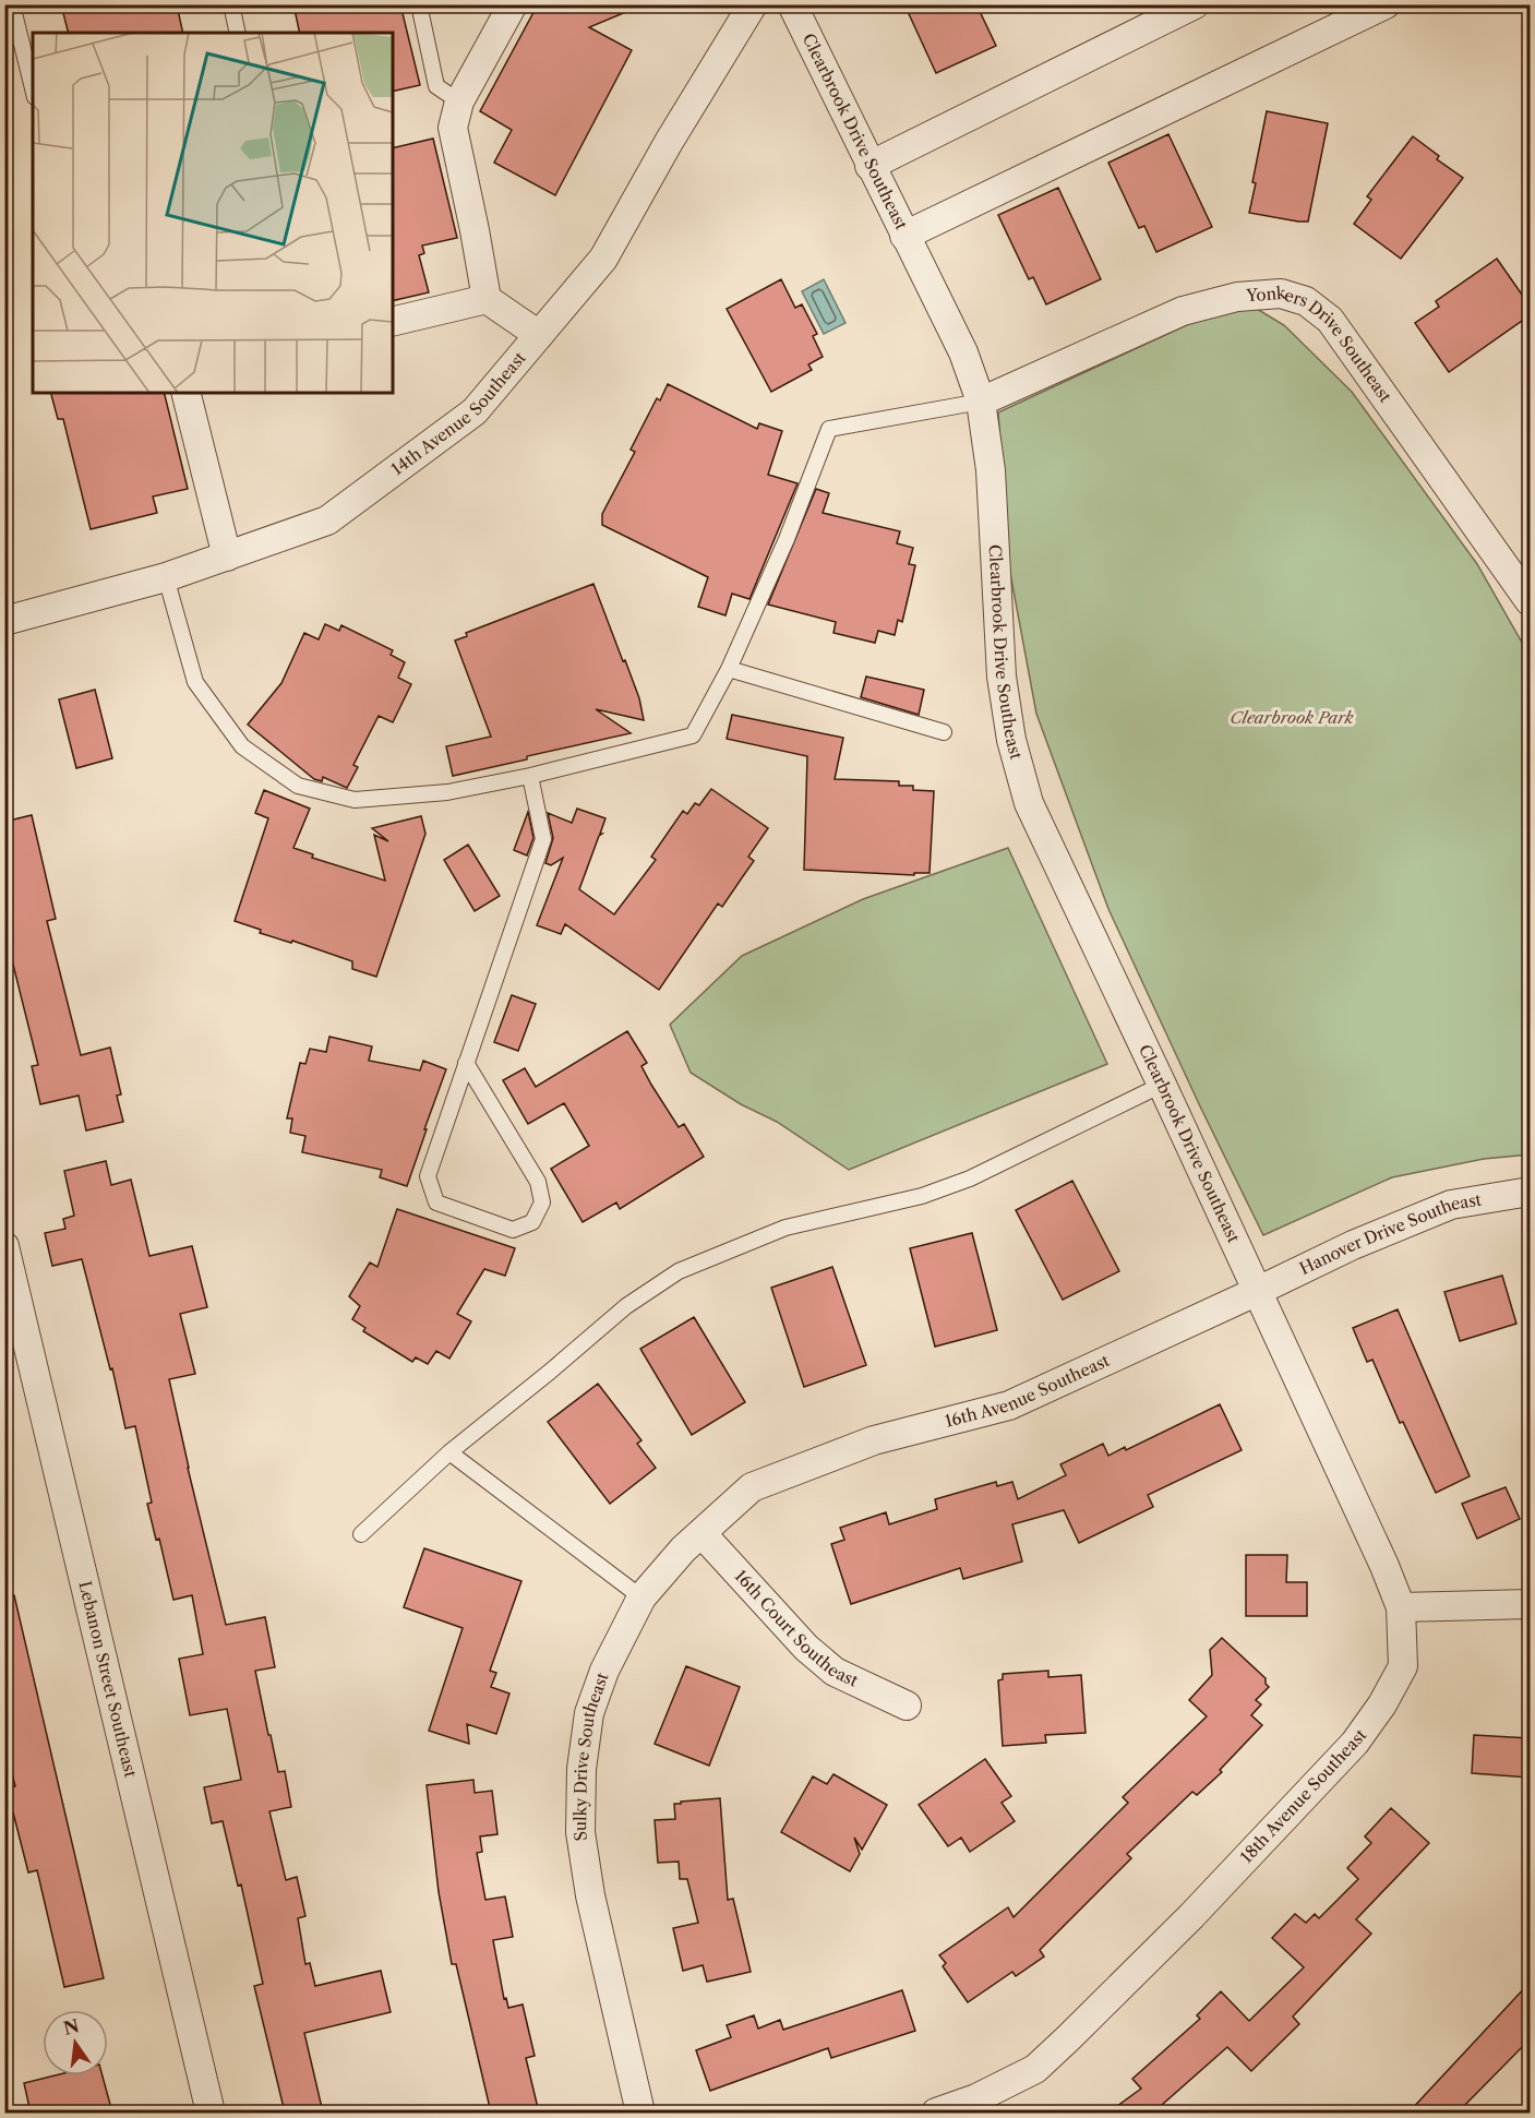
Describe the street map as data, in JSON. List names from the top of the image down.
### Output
{
  "streets": {
    "street": [
      "Clearbrook Drive Southeast",
      "Yonkers Drive Southeast",
      "14th Avenue Southeast",
      "Hanover Drive Southeast",
      "16th Avenue Southeast",
      "16th Court Southeast",
      "Lebanon Street Southeast",
      "Sulky Drive Southeast",
      "18th Avenue Southeast"
    ]
  },
  "crossings": [
    ["Clearbrook Drive Southeast", "Yonkers Drive Southeast"],
    ["Clearbrook Drive Southeast", "Hanover Drive Southeast"],
    ["Clearbrook Drive Southeast", "16th Avenue Southeast"],
    ["Clearbrook Drive Southeast", "18th Avenue Southeast"],
    ["Hanover Drive Southeast", "16th Avenue Southeast"],
    ["Hanover Drive Southeast", "18th Avenue Southeast"],
    ["16th Avenue Southeast", "Sulky Drive Southeast"],
    ["16th Avenue Southeast", "18th Avenue Southeast"],
    ["16th Court Southeast", "Sulky Drive Southeast"]
  ],
  "parks": ["Clearbrook Park"],
  "north": "top"
}
